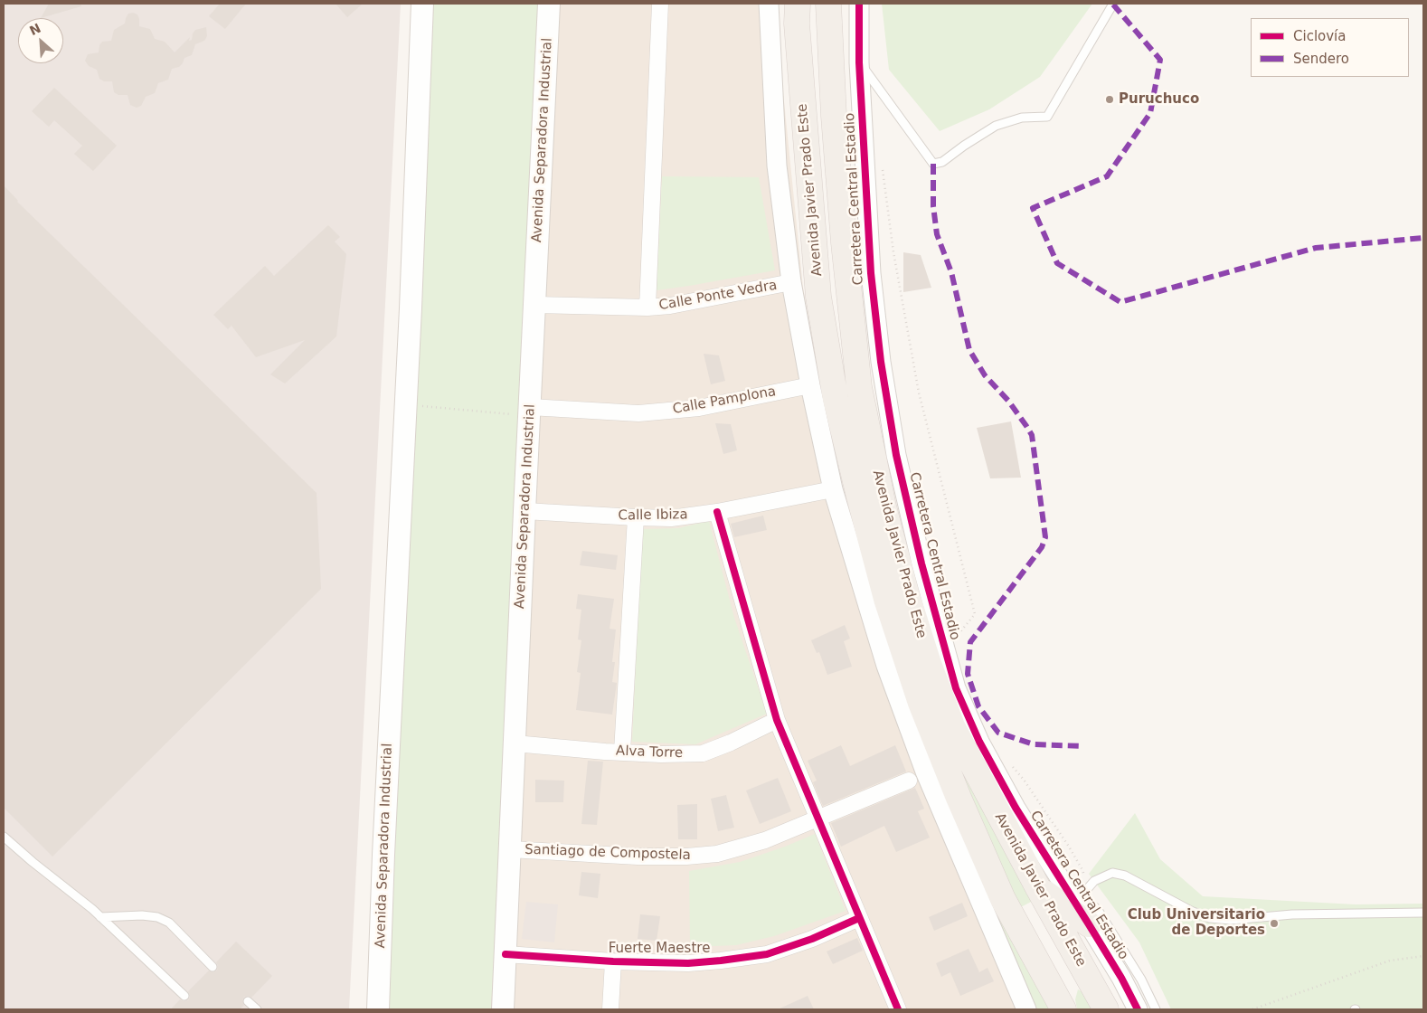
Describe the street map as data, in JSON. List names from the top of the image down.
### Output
{
  "streets": {
    "main road": ["Avenida Separadora Industrial", "Avenida Javier Prado Este"],
    "street": [
      "Carretera Central Estadio",
      "Calle Ponte Vedra",
      "Calle Pamplona",
      "Calle Ibiza",
      "Alva Torre",
      "Santiago de Compostela",
      "Fuerte Maestre"
    ]
  },
  "crossings": [
    ["Avenida Separadora Industrial", "Calle Ponte Vedra"],
    ["Avenida Separadora Industrial", "Calle Pamplona"],
    ["Avenida Separadora Industrial", "Calle Ibiza"],
    ["Avenida Separadora Industrial", "Alva Torre"],
    ["Avenida Separadora Industrial", "Santiago de Compostela"],
    ["Avenida Separadora Industrial", "Fuerte Maestre"]
  ],
  "places": ["Puruchuco", "Club Universitario de Deportes"],
  "legend": ["Ciclovía", "Sendero"],
  "north": "top left"
}
